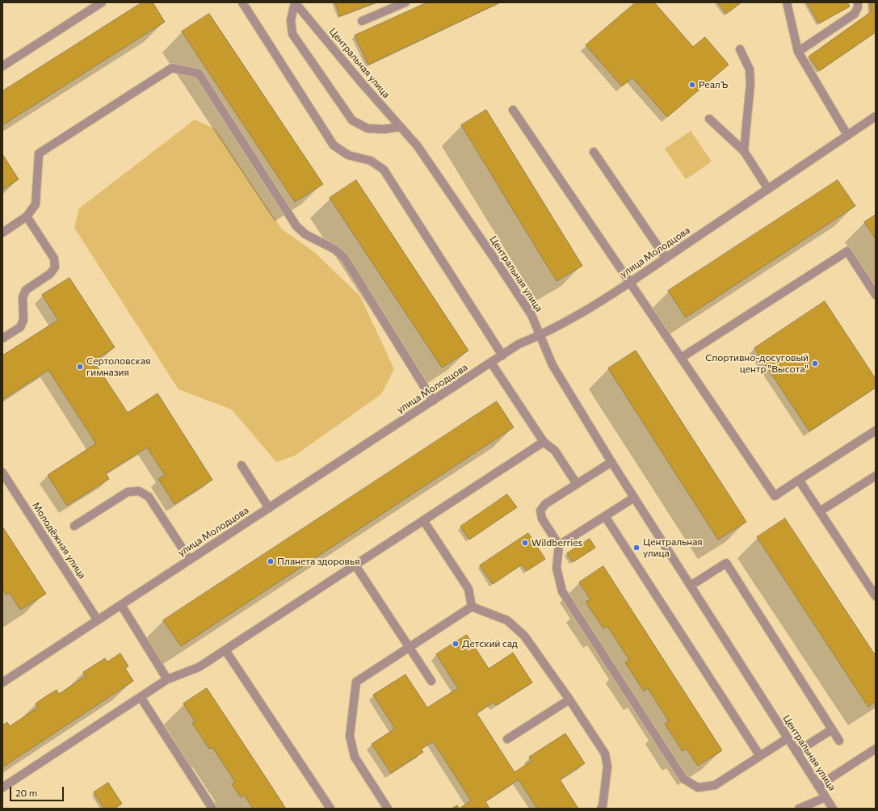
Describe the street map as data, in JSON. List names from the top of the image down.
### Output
{
  "streets": {
    "street": ["Центральная улица", "улица Молодцова", "Молодёжная улица"]
  },
  "crossings": [
    ["Центральная улица", "улица Молодцова"],
    ["улица Молодцова", "Молодёжная улица"]
  ],
  "places": [
    "РеалЪ",
    "Спортивно-досуговый центр \"Высота\"",
    "Сертоловская гимназия",
    "Wildberries",
    "Центральная улица",
    "Планета здоровья",
    "Детский сад"
  ],
  "scale_bar": "20 m"
}
